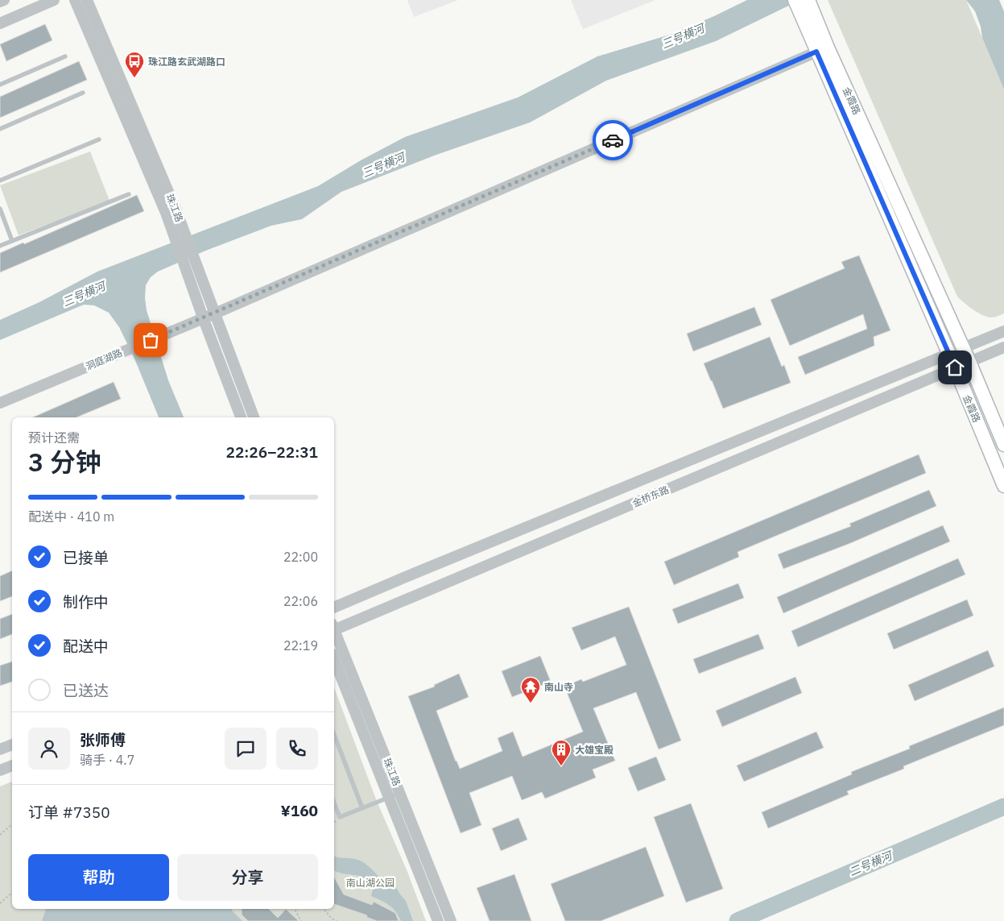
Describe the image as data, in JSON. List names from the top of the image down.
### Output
{
  "streets": {
    "main road": ["金霞路"],
    "street": ["珠江路", "洞庭湖路", "金桥东路"]
  },
  "crossings": [
    ["金霞路", "洞庭湖路"],
    ["金霞路", "金桥东路"],
    ["珠江路", "洞庭湖路"]
  ],
  "water": ["三号横河", "二号横河"],
  "parks": ["南山湖公园"],
  "places": {
    "bus stop": ["珠江路玄武湖路口"],
    "temple": ["南山寺"],
    "building": ["大雄宝殿"]
  },
  "page": {
    "heading": ["3 分钟", "预计还需", "22:26–22:31"],
    "panel": [
      "张师傅",
      "骑手 · 4.7",
      "订单 #7350",
      "¥160"
    ],
    "bar": "配送中 · 410 m",
    "list": [
      ["已接单", "22:00"],
      ["制作中", "22:06"],
      ["配送中", "22:19"],
      "已送达"
    ],
    "buttons": ["帮助", "分享"]
  }
}
